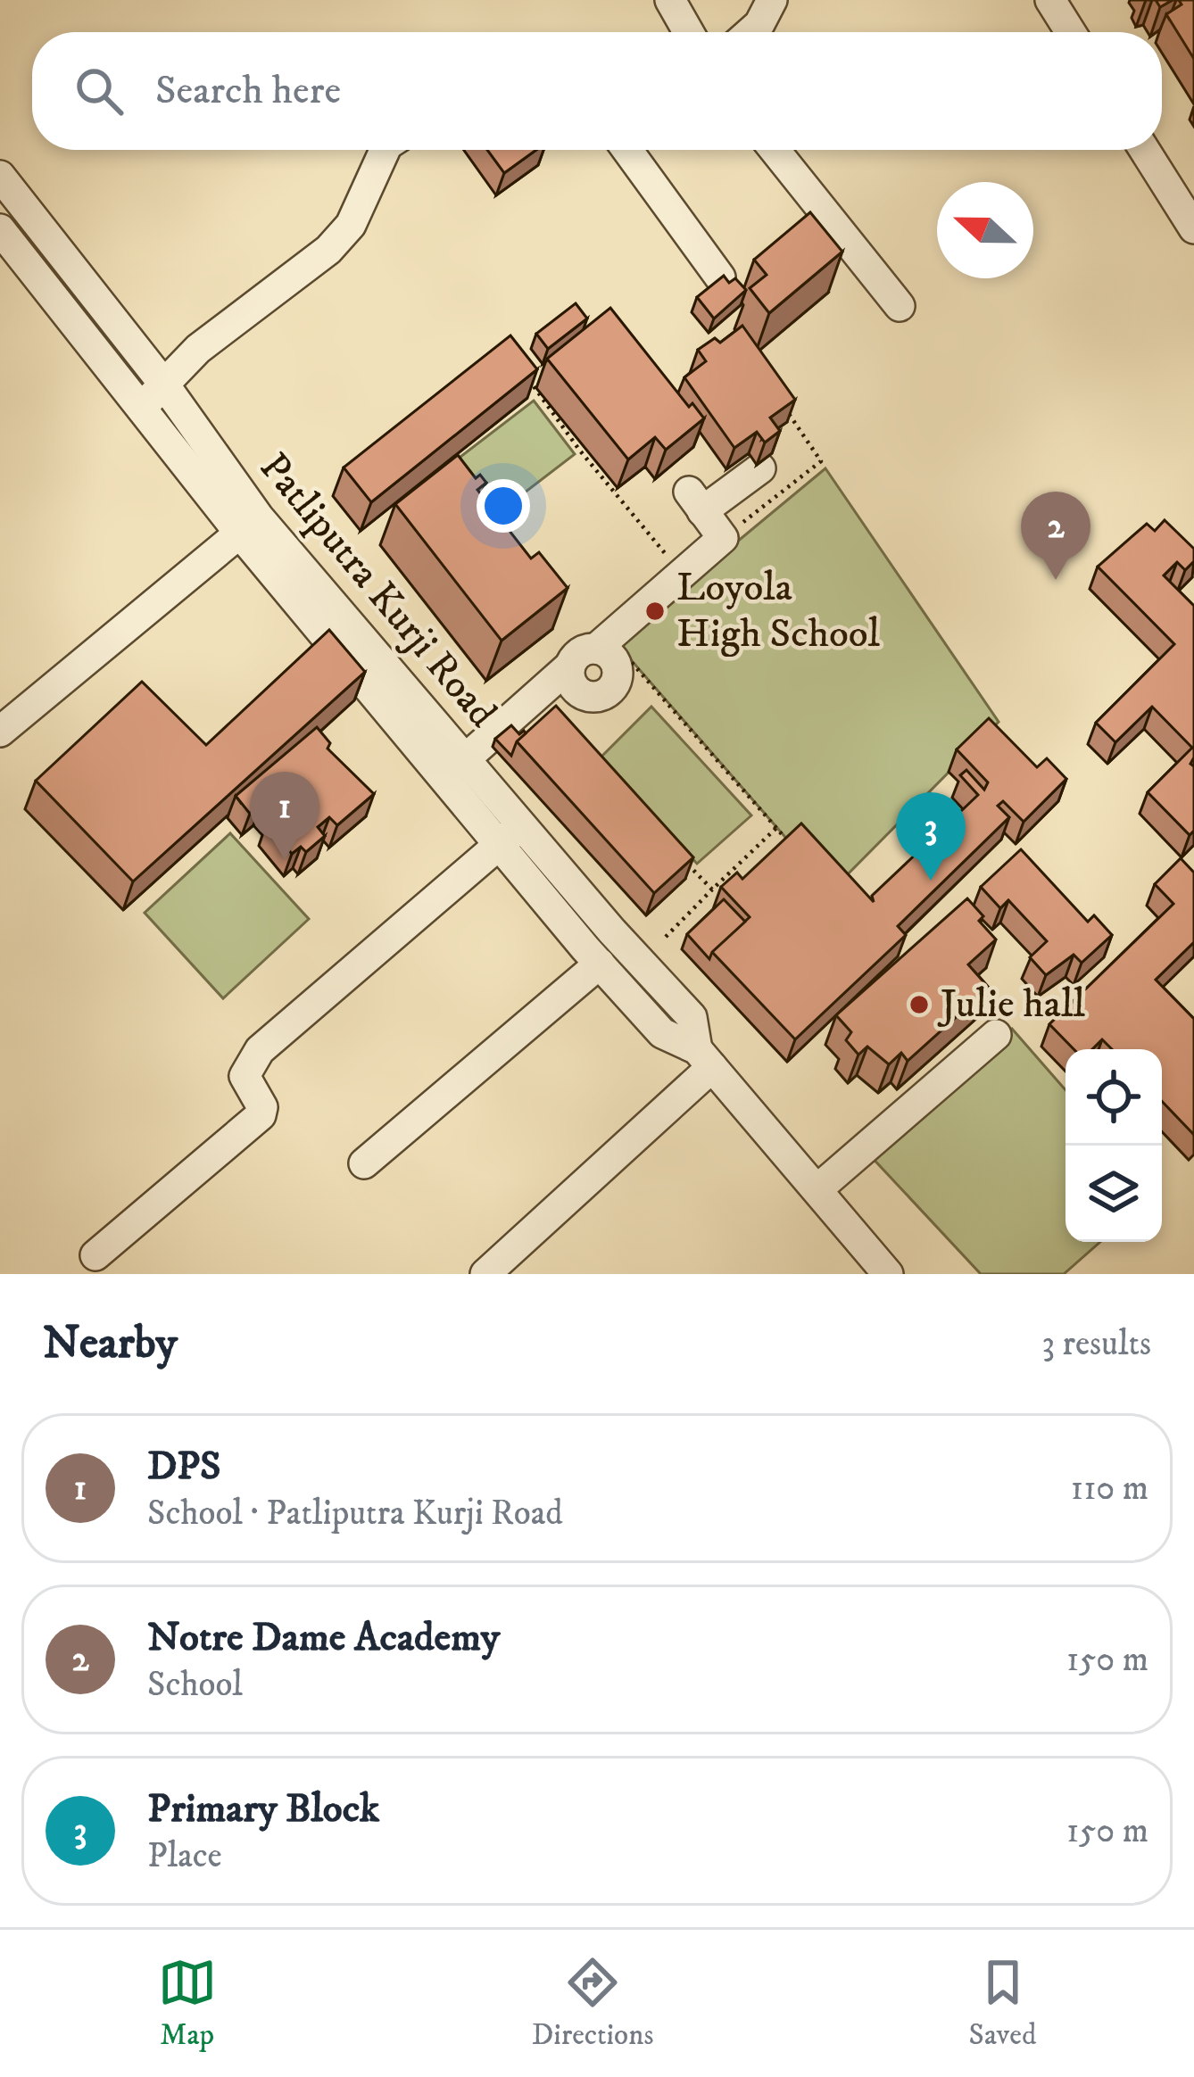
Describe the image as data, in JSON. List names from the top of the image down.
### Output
{
  "streets": {
    "street": ["Patliputra Kurji Road"]
  },
  "places": ["Loyola High School", "Julie hall"],
  "north": "left",
  "page": {
    "search": "Search here",
    "pins": ["2", "1", "3"],
    "heading": ["Nearby", "3 results"],
    "list": [
      {
        "mark": "1",
        "name": "DPS",
        "note": "School · Patliputra Kurji Road",
        "value": "110 m"
      },
      {
        "mark": "2",
        "name": "Notre Dame Academy",
        "note": "School",
        "value": "150 m"
      },
      {
        "mark": "3",
        "name": "Primary Block",
        "note": "Place",
        "value": "150 m"
      }
    ],
    "nav": ["Map", "Directions", "Saved"]
  }
}
